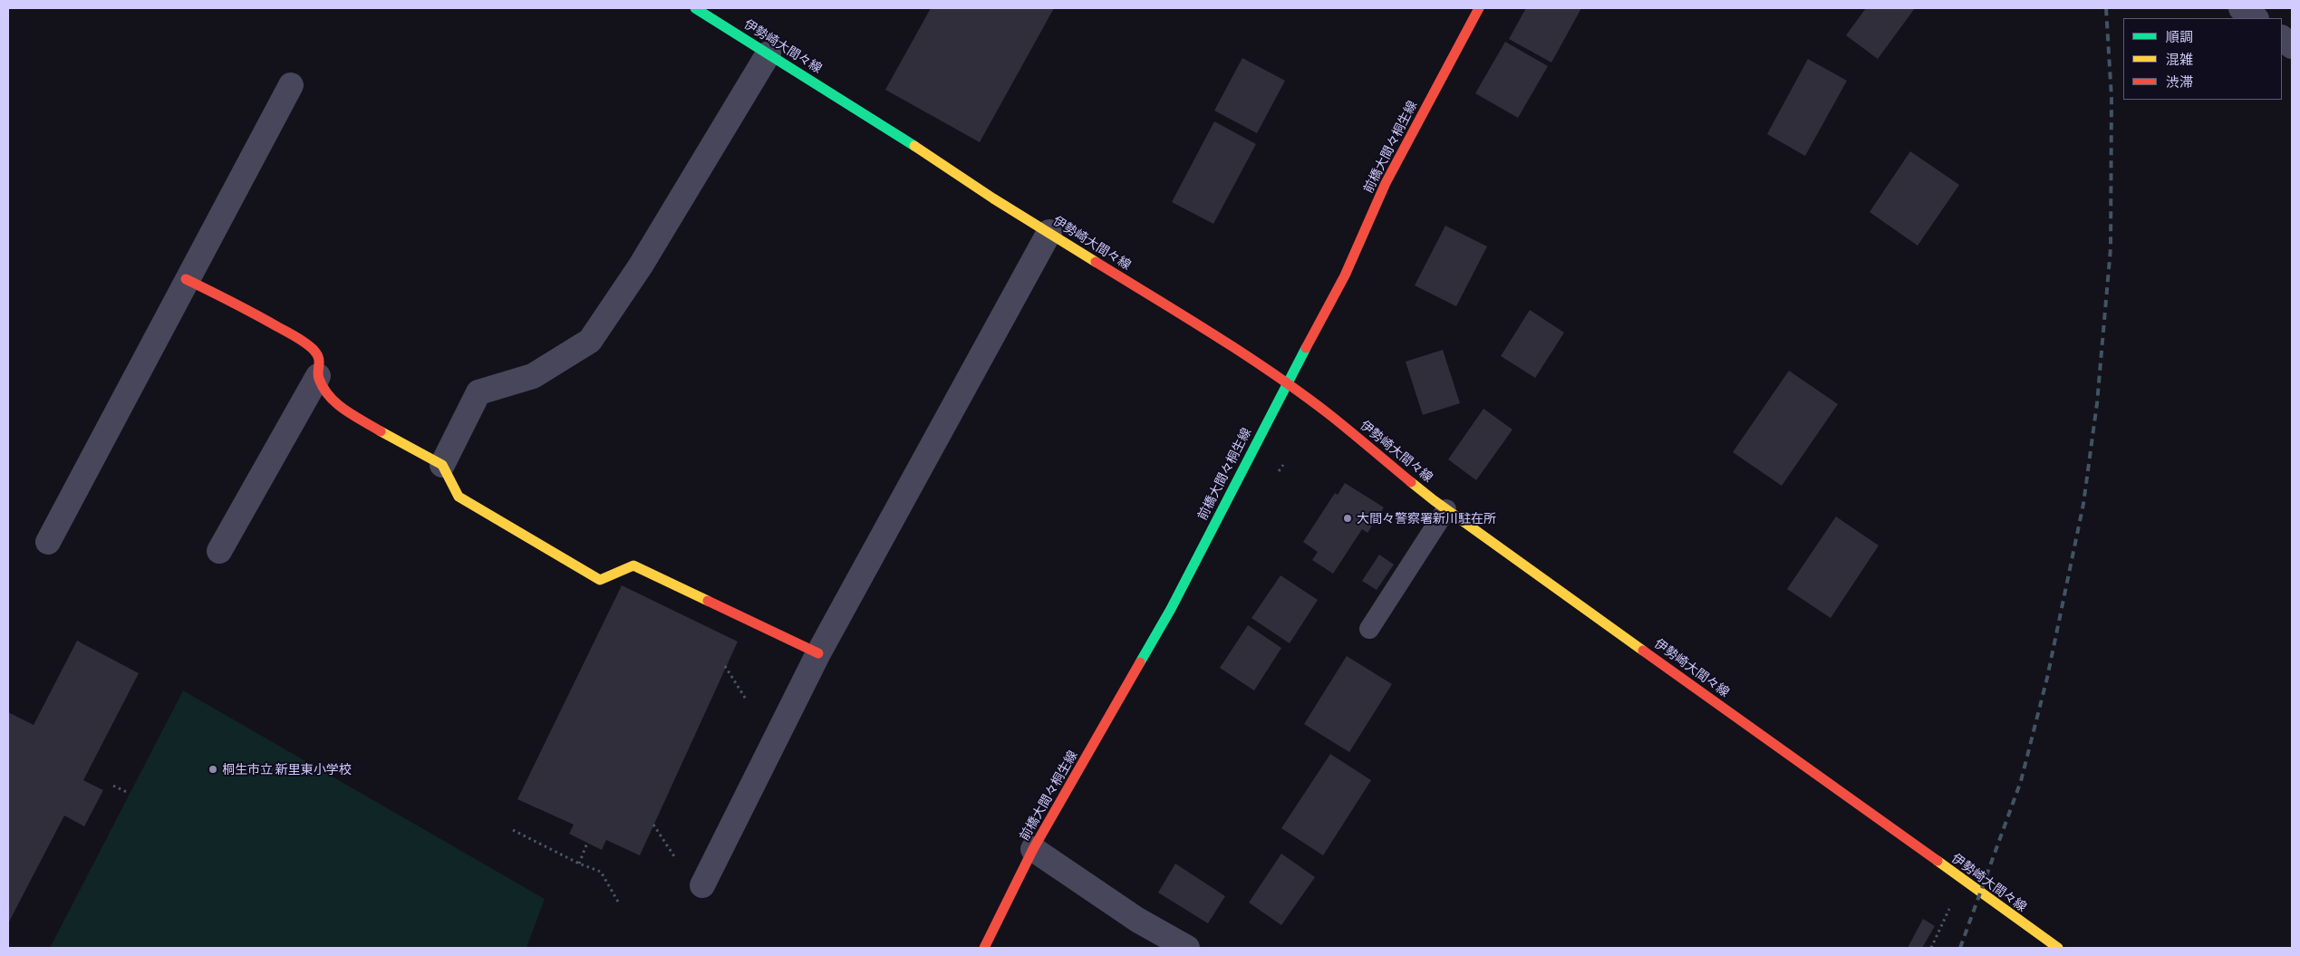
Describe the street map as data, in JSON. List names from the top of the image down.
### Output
{
  "streets": {
    "main road": ["伊勢崎大間々線", "前橋大間々桐生線"]
  },
  "crossings": [
    ["伊勢崎大間々線", "前橋大間々桐生線"]
  ],
  "places": ["大間々警察署新川駐在所", "桐生市立 新里東小学校"],
  "legend": ["順調", "混雑", "渋滞"]
}
